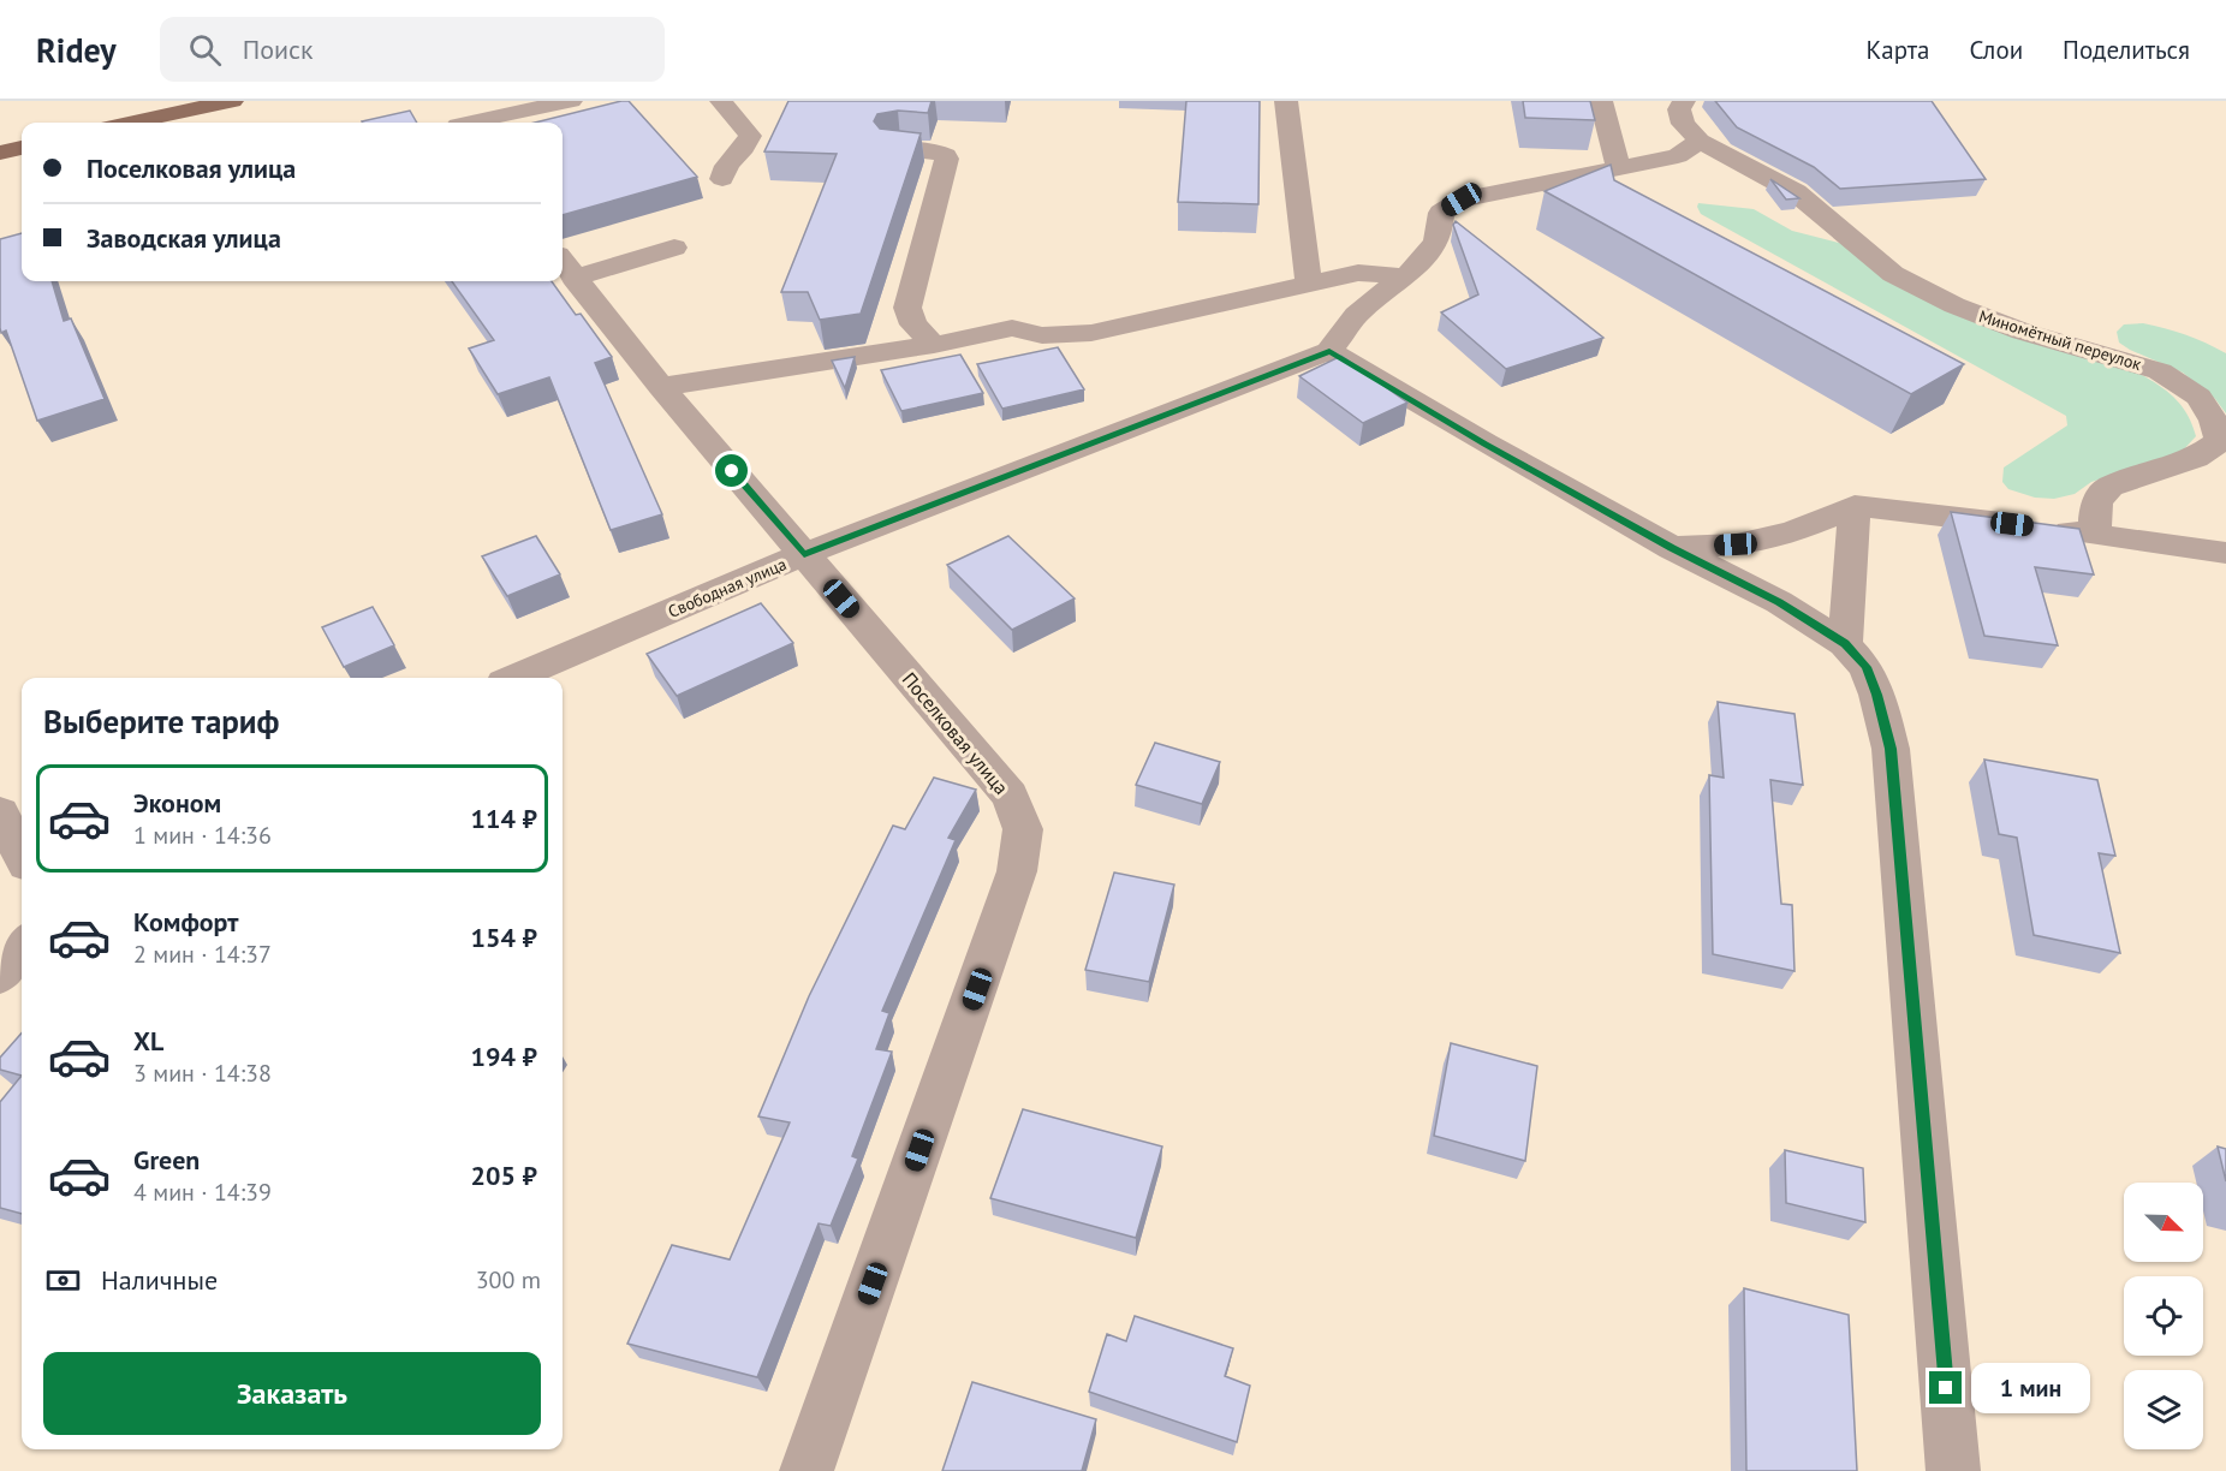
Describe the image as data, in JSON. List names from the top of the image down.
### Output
{
  "streets": {
    "street": ["Миномётный переулок", "Свободная улица", "Поселковая улица"]
  },
  "crossings": [
    ["Миномётный переулок", "Свободная улица"],
    ["Свободная улица", "Поселковая улица"]
  ],
  "north": "bottom right",
  "page": {
    "header": "Ridey",
    "search": "Поиск",
    "nav": ["Карта", "Слои", "Поделиться"],
    "banner": ["Поселковая улица", "Заводская улица"],
    "heading": "Выберите тариф",
    "list": [
      {
        "name": "Эконом",
        "note": "1 мин · 14:36",
        "value": "114 ₽"
      },
      {
        "name": "Комфорт",
        "note": "2 мин · 14:37",
        "value": "154 ₽"
      },
      {
        "name": "XL",
        "note": "3 мин · 14:38",
        "value": "194 ₽"
      },
      {
        "name": "Green",
        "note": "4 мин · 14:39",
        "value": "205 ₽"
      }
    ],
    "pay": ["Наличные", "300 m"],
    "buttons": "Заказать",
    "bubble": "1 мин"
  }
}
